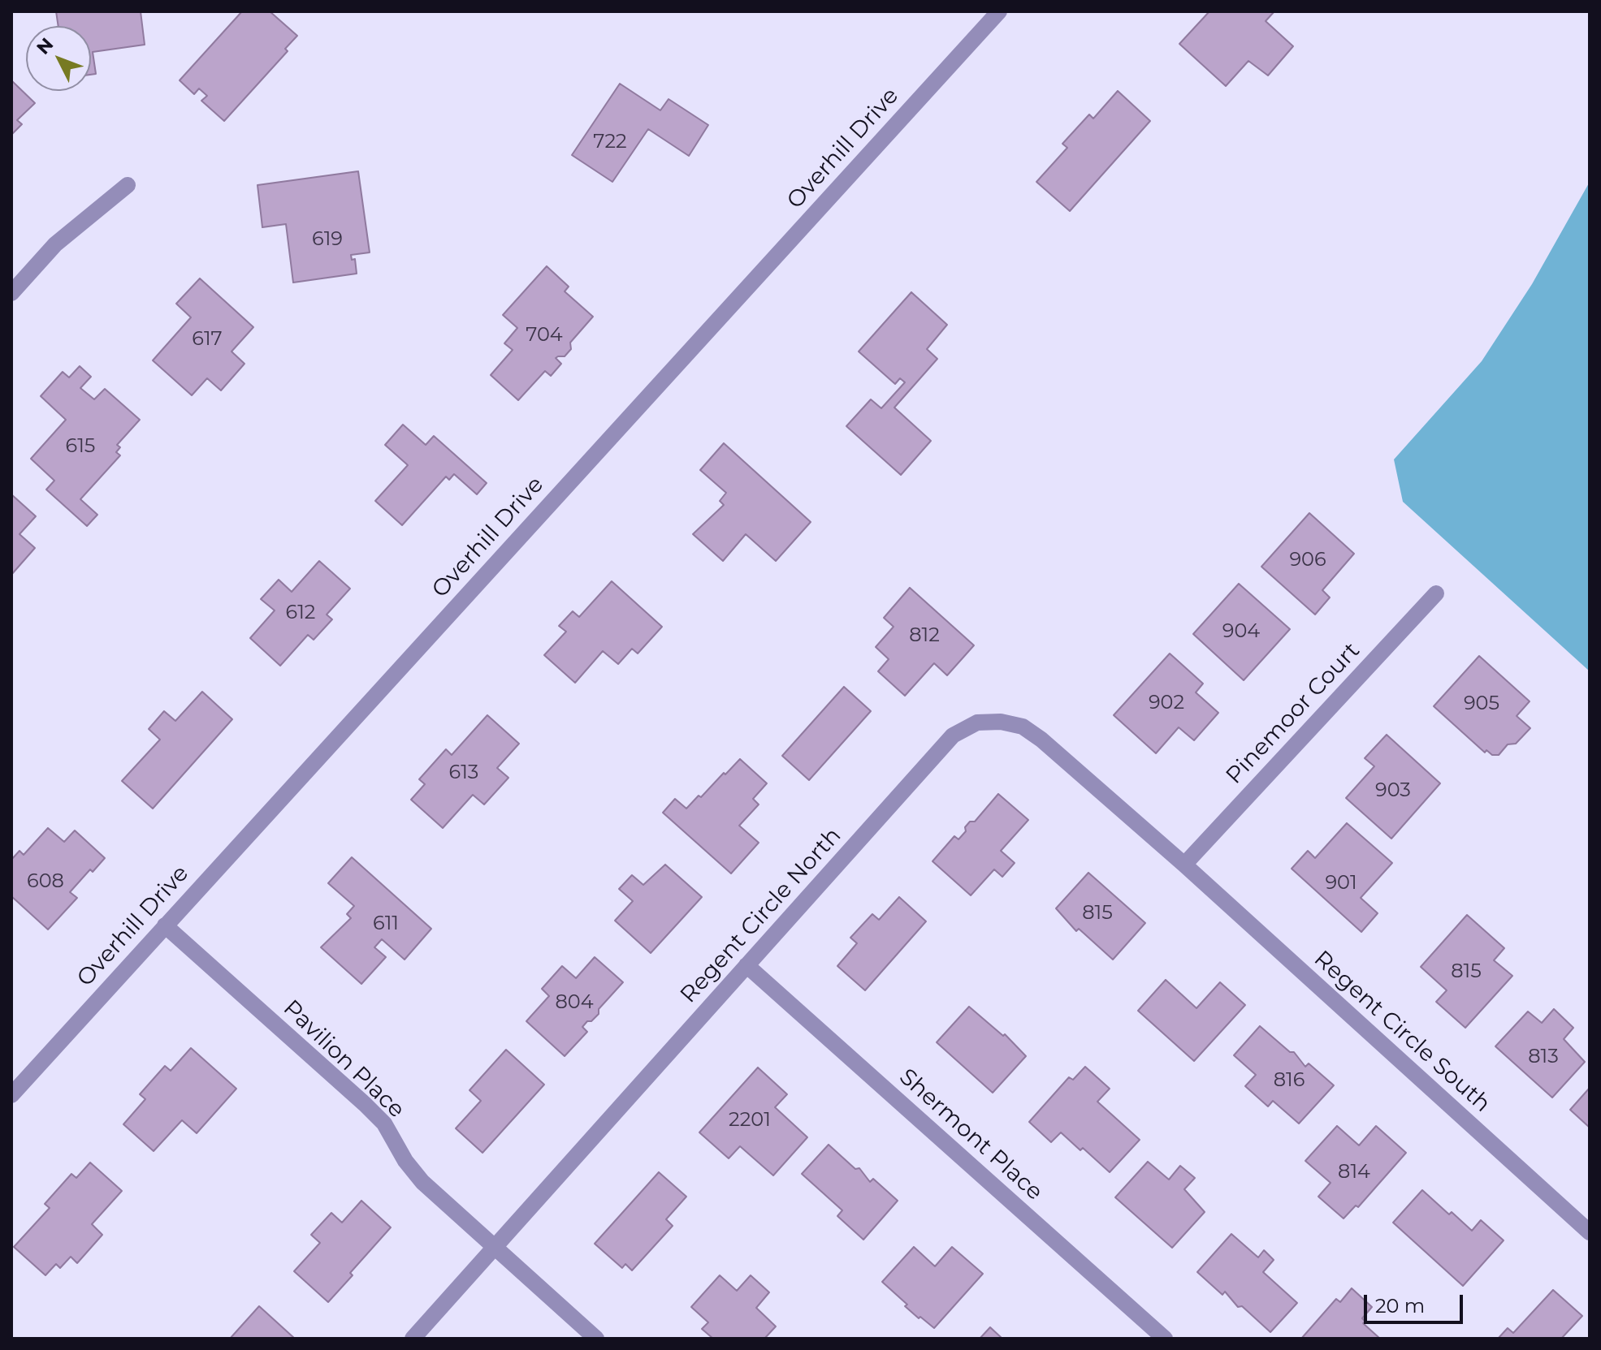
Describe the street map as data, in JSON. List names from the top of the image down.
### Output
{
  "streets": {
    "street": [
      "Overhill Drive",
      "Pinemoor Court",
      "Regent Circle North",
      "Regent Circle South",
      "Pavilion Place",
      "Shermont Place"
    ]
  },
  "crossings": [
    ["Overhill Drive", "Pavilion Place"],
    ["Pinemoor Court", "Regent Circle North"],
    ["Pinemoor Court", "Regent Circle South"],
    ["Regent Circle North", "Regent Circle South"],
    ["Regent Circle North", "Pavilion Place"],
    ["Regent Circle North", "Shermont Place"]
  ],
  "house_numbers": [
    "722",
    "619",
    "704",
    "617",
    "615",
    "906",
    "612",
    "904",
    "812",
    "902",
    "905",
    "613",
    "903",
    "608",
    "901",
    "815",
    "611",
    "815",
    "804",
    "813",
    "816",
    "2201",
    "814"
  ],
  "scale_bar": "20 m",
  "north": "top left"
}
